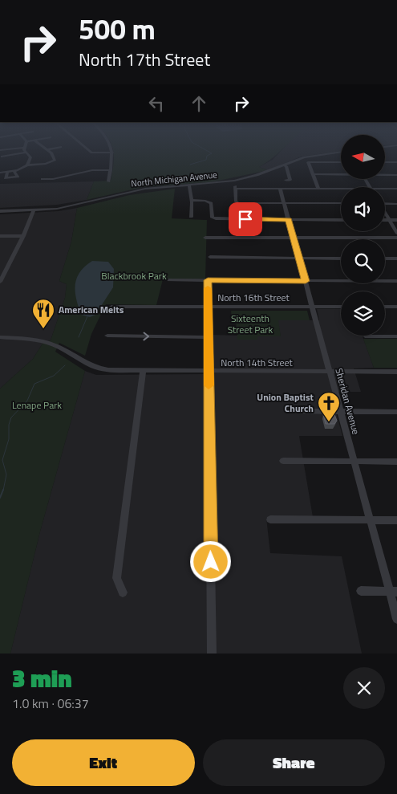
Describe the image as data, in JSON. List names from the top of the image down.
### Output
{
  "streets": {
    "street": [
      "North Michigan Avenue",
      "North 16th Street",
      "North 14th Street",
      "Sheridan Avenue"
    ]
  },
  "crossings": [
    ["North 16th Street", "Sheridan Avenue"],
    ["North 14th Street", "Sheridan Avenue"]
  ],
  "parks": ["Blackbrook Park", "Sixteenth Street Park", "Lenape Park"],
  "places": {
    "restaurant": ["American Melts"],
    "church": ["Union Baptist Church"]
  },
  "north": "left",
  "page": {
    "turn": ["500 m", "North 17th Street"],
    "heading": ["3 min", "1.0 km · 06:37"],
    "buttons": ["Exit", "Share"]
  }
}
